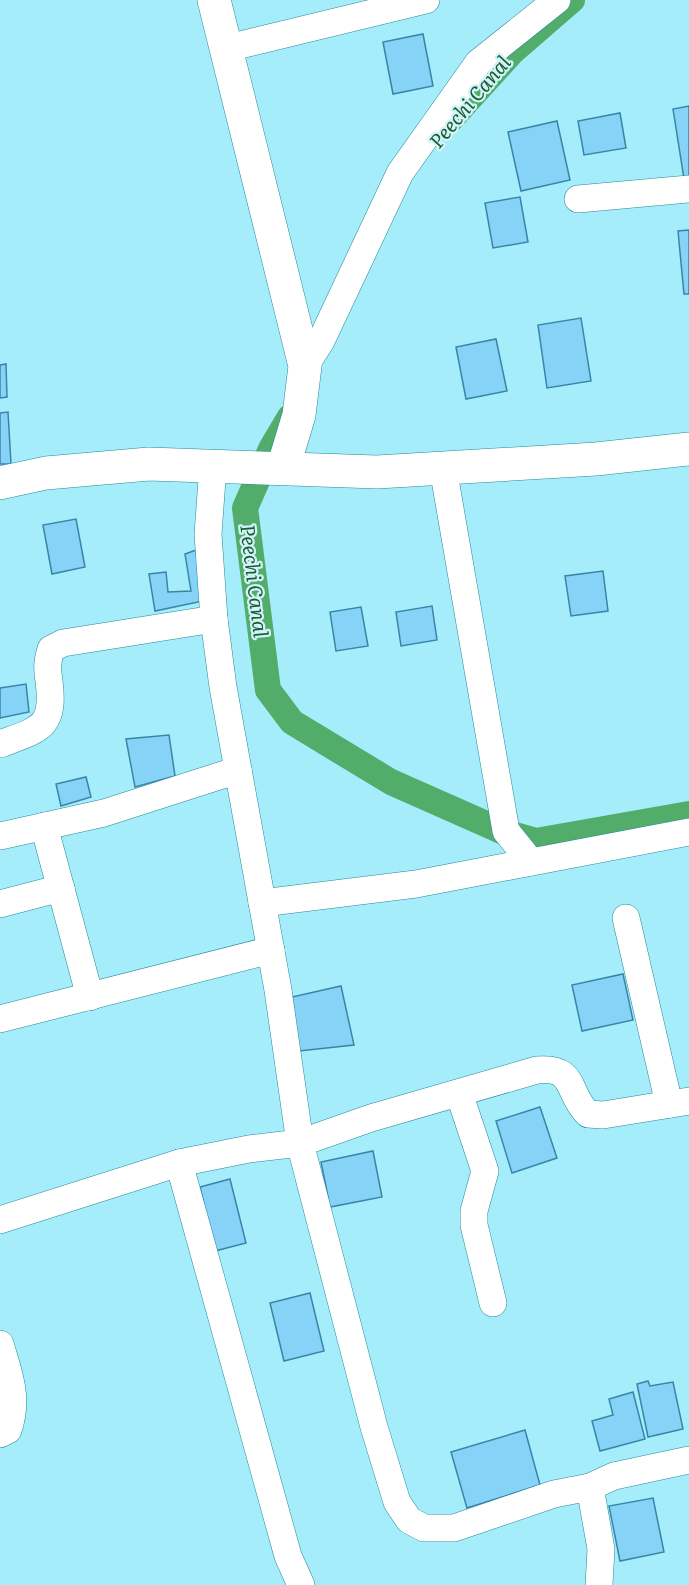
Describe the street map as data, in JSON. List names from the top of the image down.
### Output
{
  "water": ["Peechi Canal"]
}
